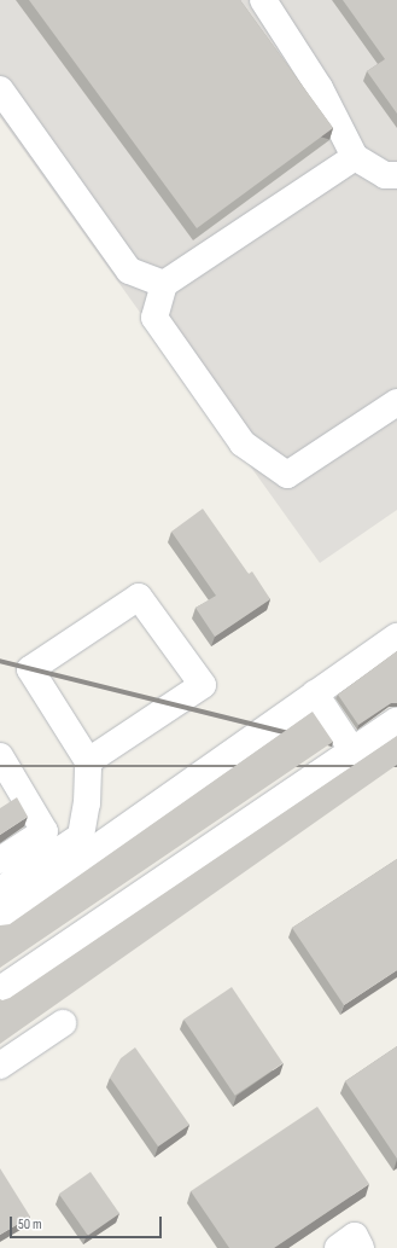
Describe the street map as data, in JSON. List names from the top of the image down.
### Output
{
  "scale_bar": "50 m"
}
